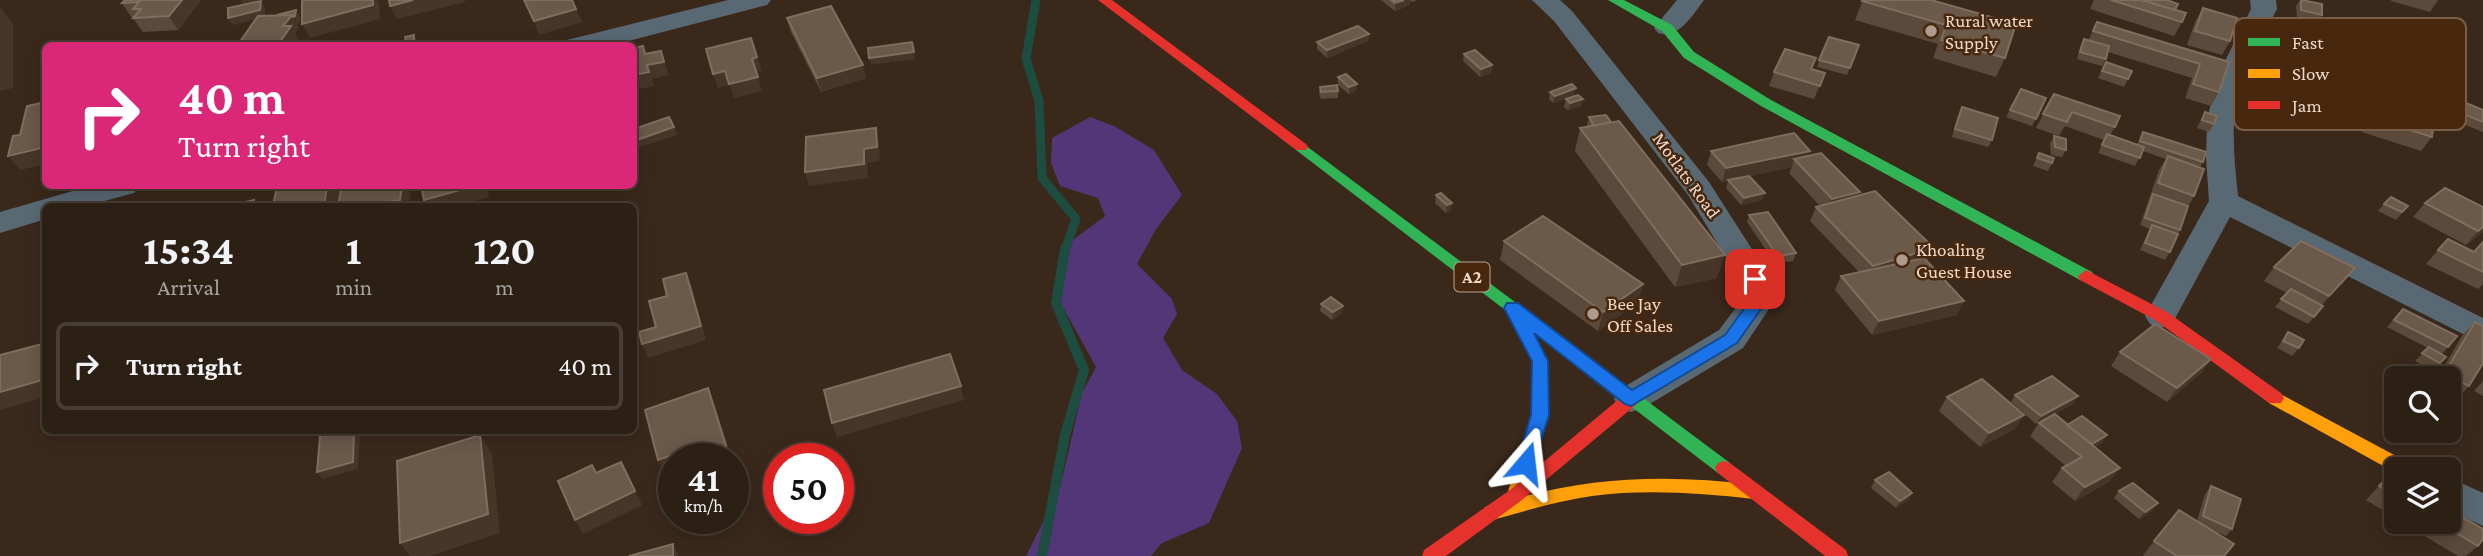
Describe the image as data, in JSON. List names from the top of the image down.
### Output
{
  "streets": {
    "main road": ["A2"],
    "street": ["Motlats Road"]
  },
  "crossings": [
    ["Motlats Road", "A2"]
  ],
  "places": ["Rural water Supply", "Khoaling Guest House", "Bee Jay Off Sales"],
  "legend": ["Fast", "Slow", "Jam"],
  "page": {
    "turn": ["40 m", "Turn right"],
    "eta": [
      "15:34",
      "Arrival",
      "1",
      "min",
      "120",
      "m"
    ],
    "list": [
      {
        "name": "Turn right",
        "value": "40 m"
      }
    ],
    "speed": "41 km/h",
    "limit": "50"
  }
}
